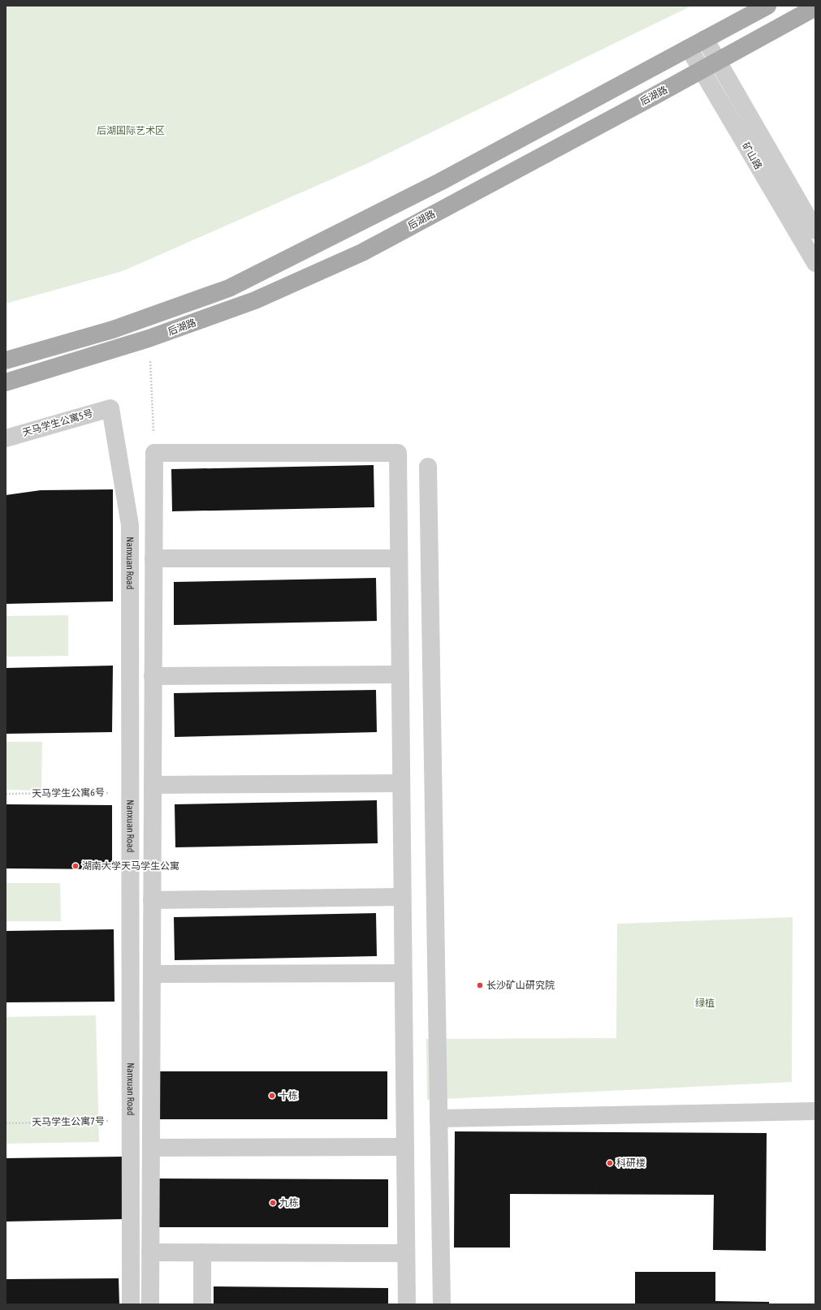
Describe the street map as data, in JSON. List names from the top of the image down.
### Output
{
  "streets": {
    "main road": ["后湖路"],
    "street": ["矿山路", "天马学生公寓5号", "Nanxuan Road"],
    "path": ["天马学生公寓6号", "天马学生公寓7号"]
  },
  "crossings": [
    ["后湖路", "矿山路"],
    ["天马学生公寓5号", "Nanxuan Road"],
    ["Nanxuan Road", "天马学生公寓6号"],
    ["Nanxuan Road", "天马学生公寓7号"]
  ],
  "parks": ["后湖国际艺术区", "绿植"],
  "places": [
    "湖南大学天马学生公寓",
    "长沙矿山研究院",
    "十栋",
    "科研楼",
    "九栋"
  ]
}
